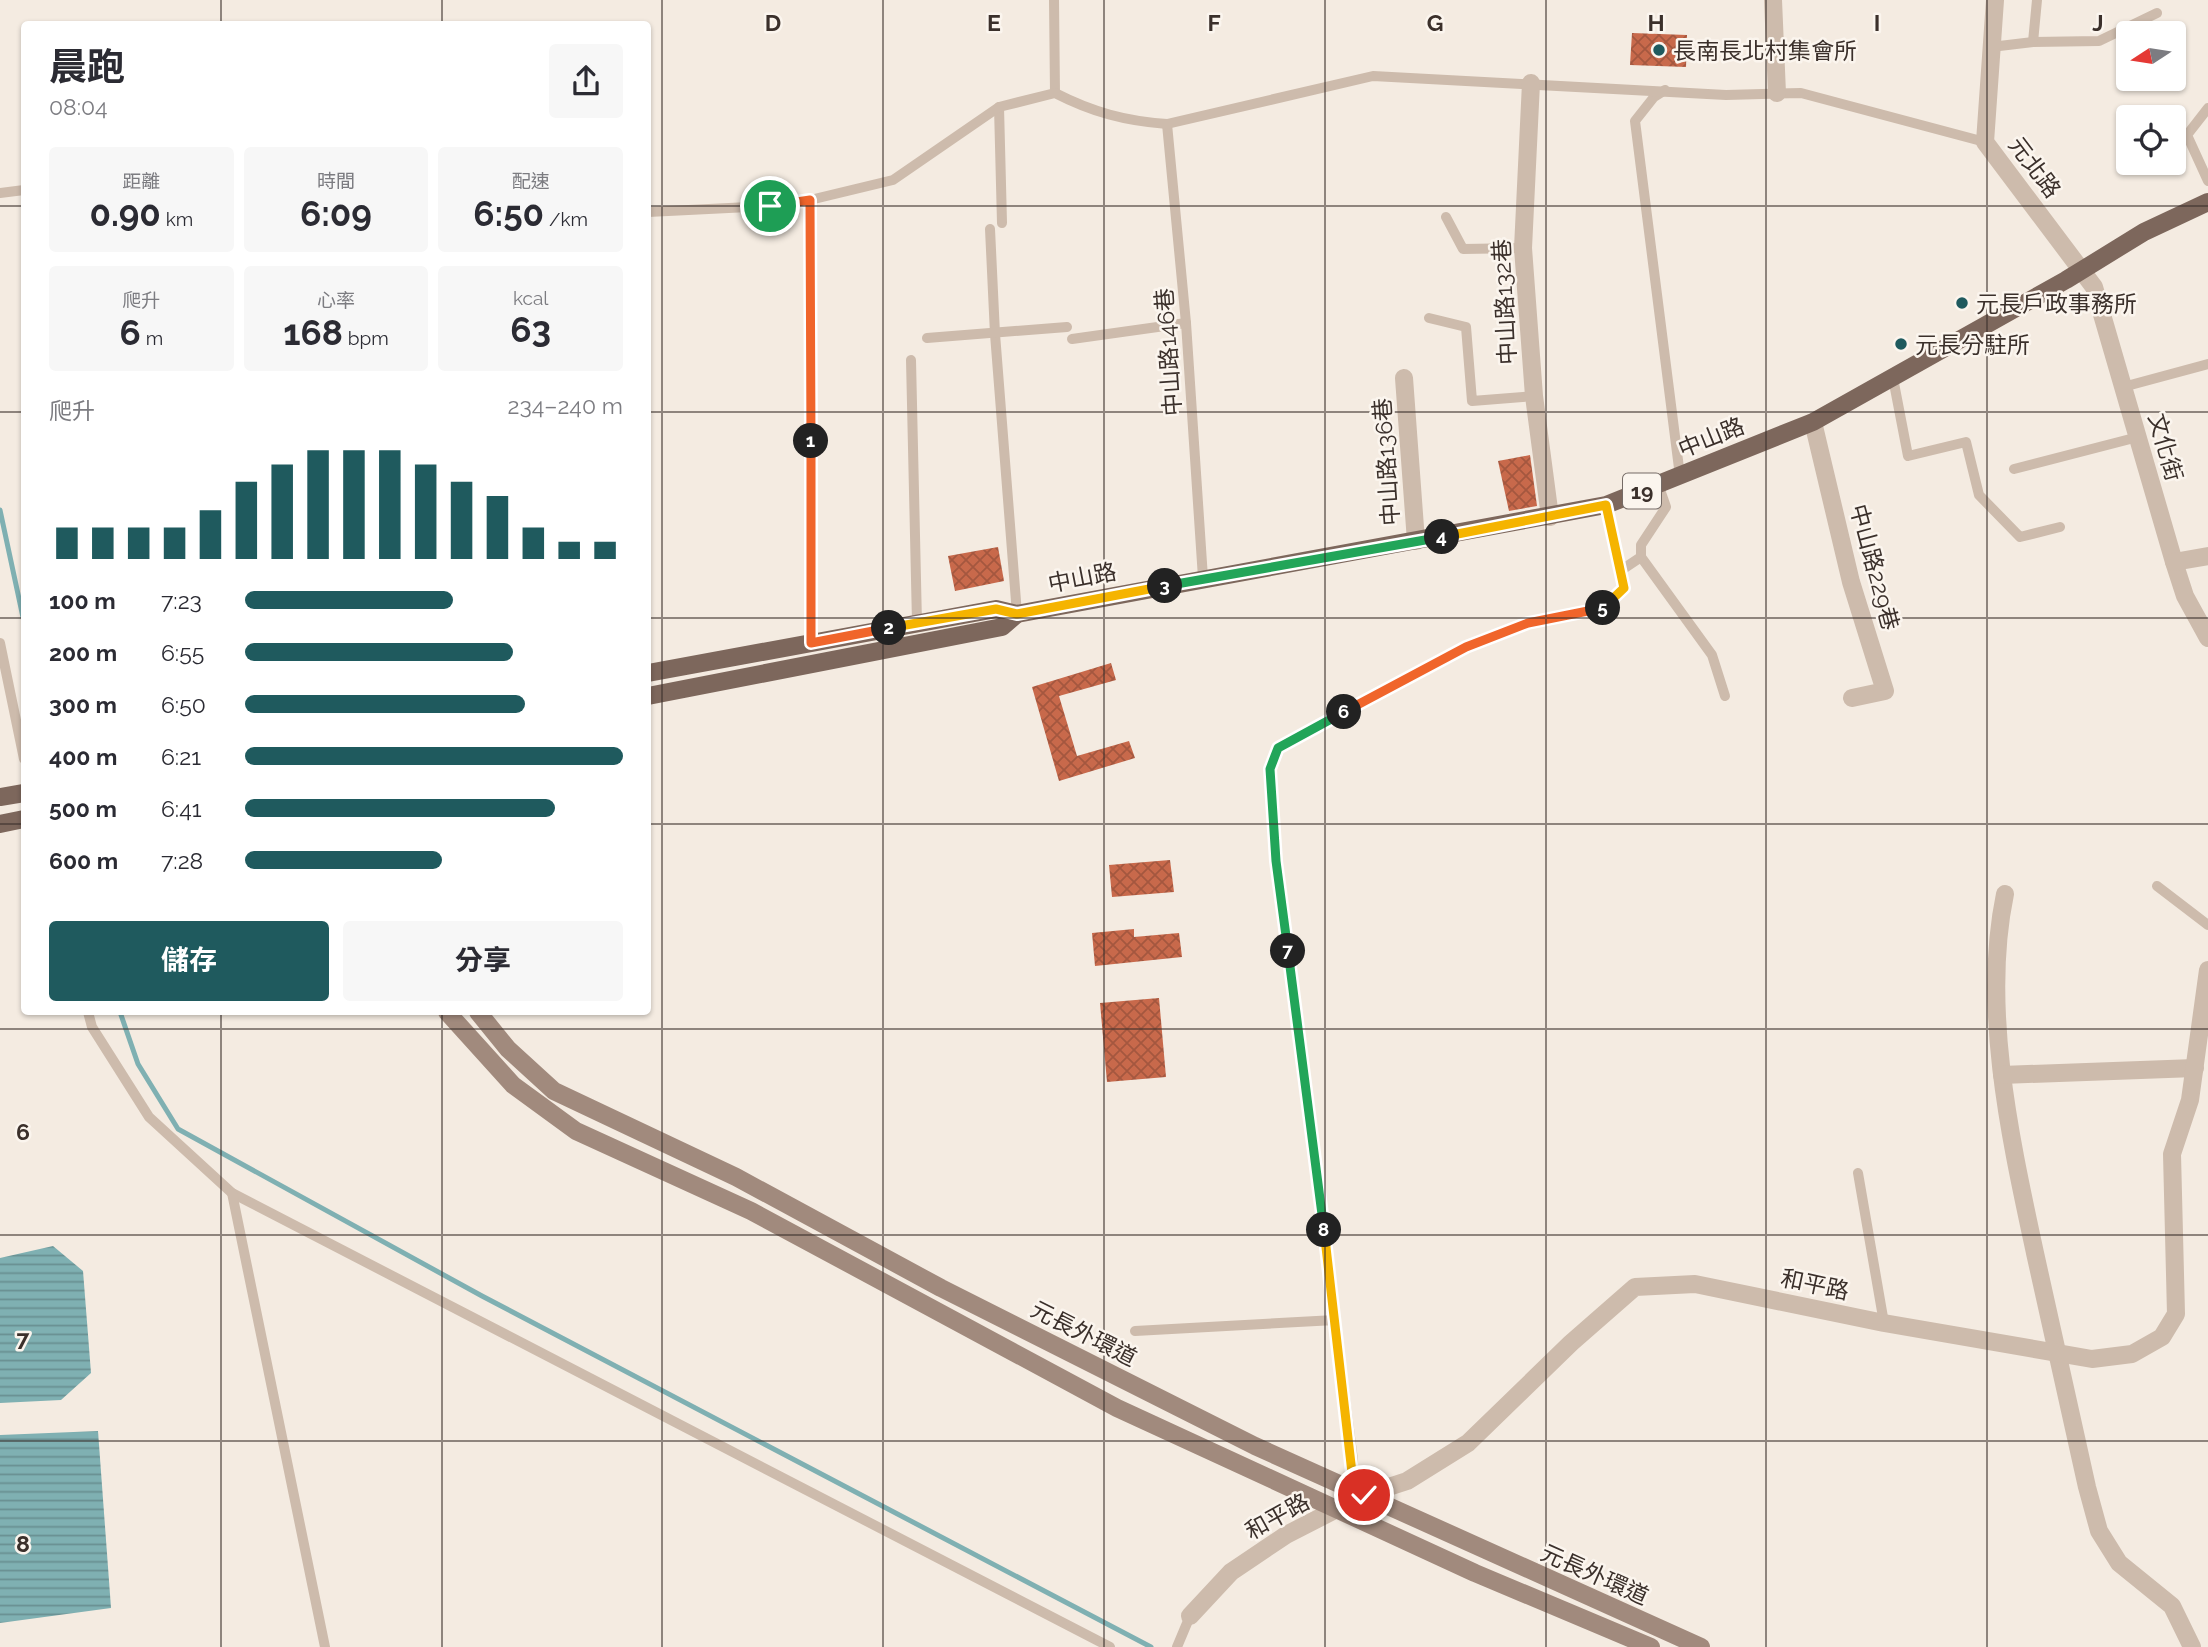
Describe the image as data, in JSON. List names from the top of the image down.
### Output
{
  "streets": {
    "main road": ["中山路", "19"],
    "street": [
      "元北路",
      "中山路132巷",
      "文化街",
      "中山路136巷",
      "中山路229巷",
      "和平路",
      "元長外環道"
    ],
    "lane": ["中山路146巷"]
  },
  "crossings": [
    ["元北路", "中山路"],
    ["元北路", "文化街"],
    ["中山路132巷", "中山路"],
    ["中山路146巷", "中山路"],
    ["中山路", "文化街"],
    ["中山路", "中山路136巷"],
    ["中山路", "中山路229巷"],
    ["和平路", "元長外環道"]
  ],
  "places": ["長南長北村集會所", "元長戶政事務所", "元長分駐所"],
  "north": "left",
  "page": {
    "heading": ["晨跑", "08:04"],
    "stats": [
      ["距離", "0.90 km"],
      ["時間", "6:09"],
      ["配速", "6:50 /km"],
      ["爬升", "6 m"],
      ["心率", "168 bpm"],
      ["kcal", "63"]
    ],
    "chart": ["爬升", "234–240 m"],
    "pins": [
      "1",
      "4",
      "3",
      "5",
      "2",
      "6",
      "7",
      "8"
    ],
    "list": [
      {
        "name": "100 m",
        "note": "7:23"
      },
      {
        "name": "200 m",
        "note": "6:55"
      },
      {
        "name": "300 m",
        "note": "6:50"
      },
      {
        "name": "400 m",
        "note": "6:21"
      },
      {
        "name": "500 m",
        "note": "6:41"
      },
      {
        "name": "600 m",
        "note": "7:28"
      }
    ],
    "buttons": ["儲存", "分享"]
  },
  "grid": {
    "columns": [
      "D",
      "E",
      "F",
      "G",
      "H",
      "I",
      "J"
    ],
    "rows": ["6", "7", "8"]
  }
}
